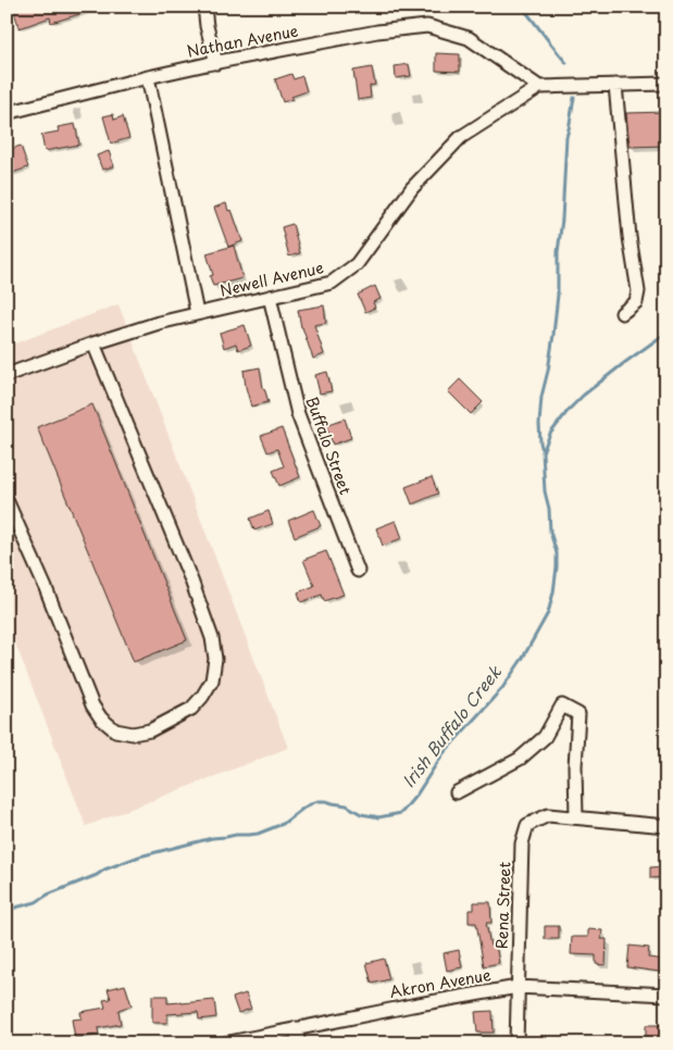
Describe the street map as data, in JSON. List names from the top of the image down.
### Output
{
  "streets": {
    "street": [
      "Nathan Avenue",
      "Newell Avenue",
      "Buffalo Street",
      "Rena Street",
      "Akron Avenue"
    ]
  },
  "crossings": [
    ["Nathan Avenue", "Newell Avenue"],
    ["Newell Avenue", "Buffalo Street"],
    ["Rena Street", "Akron Avenue"]
  ],
  "water": ["Irish Buffalo Creek"]
}
